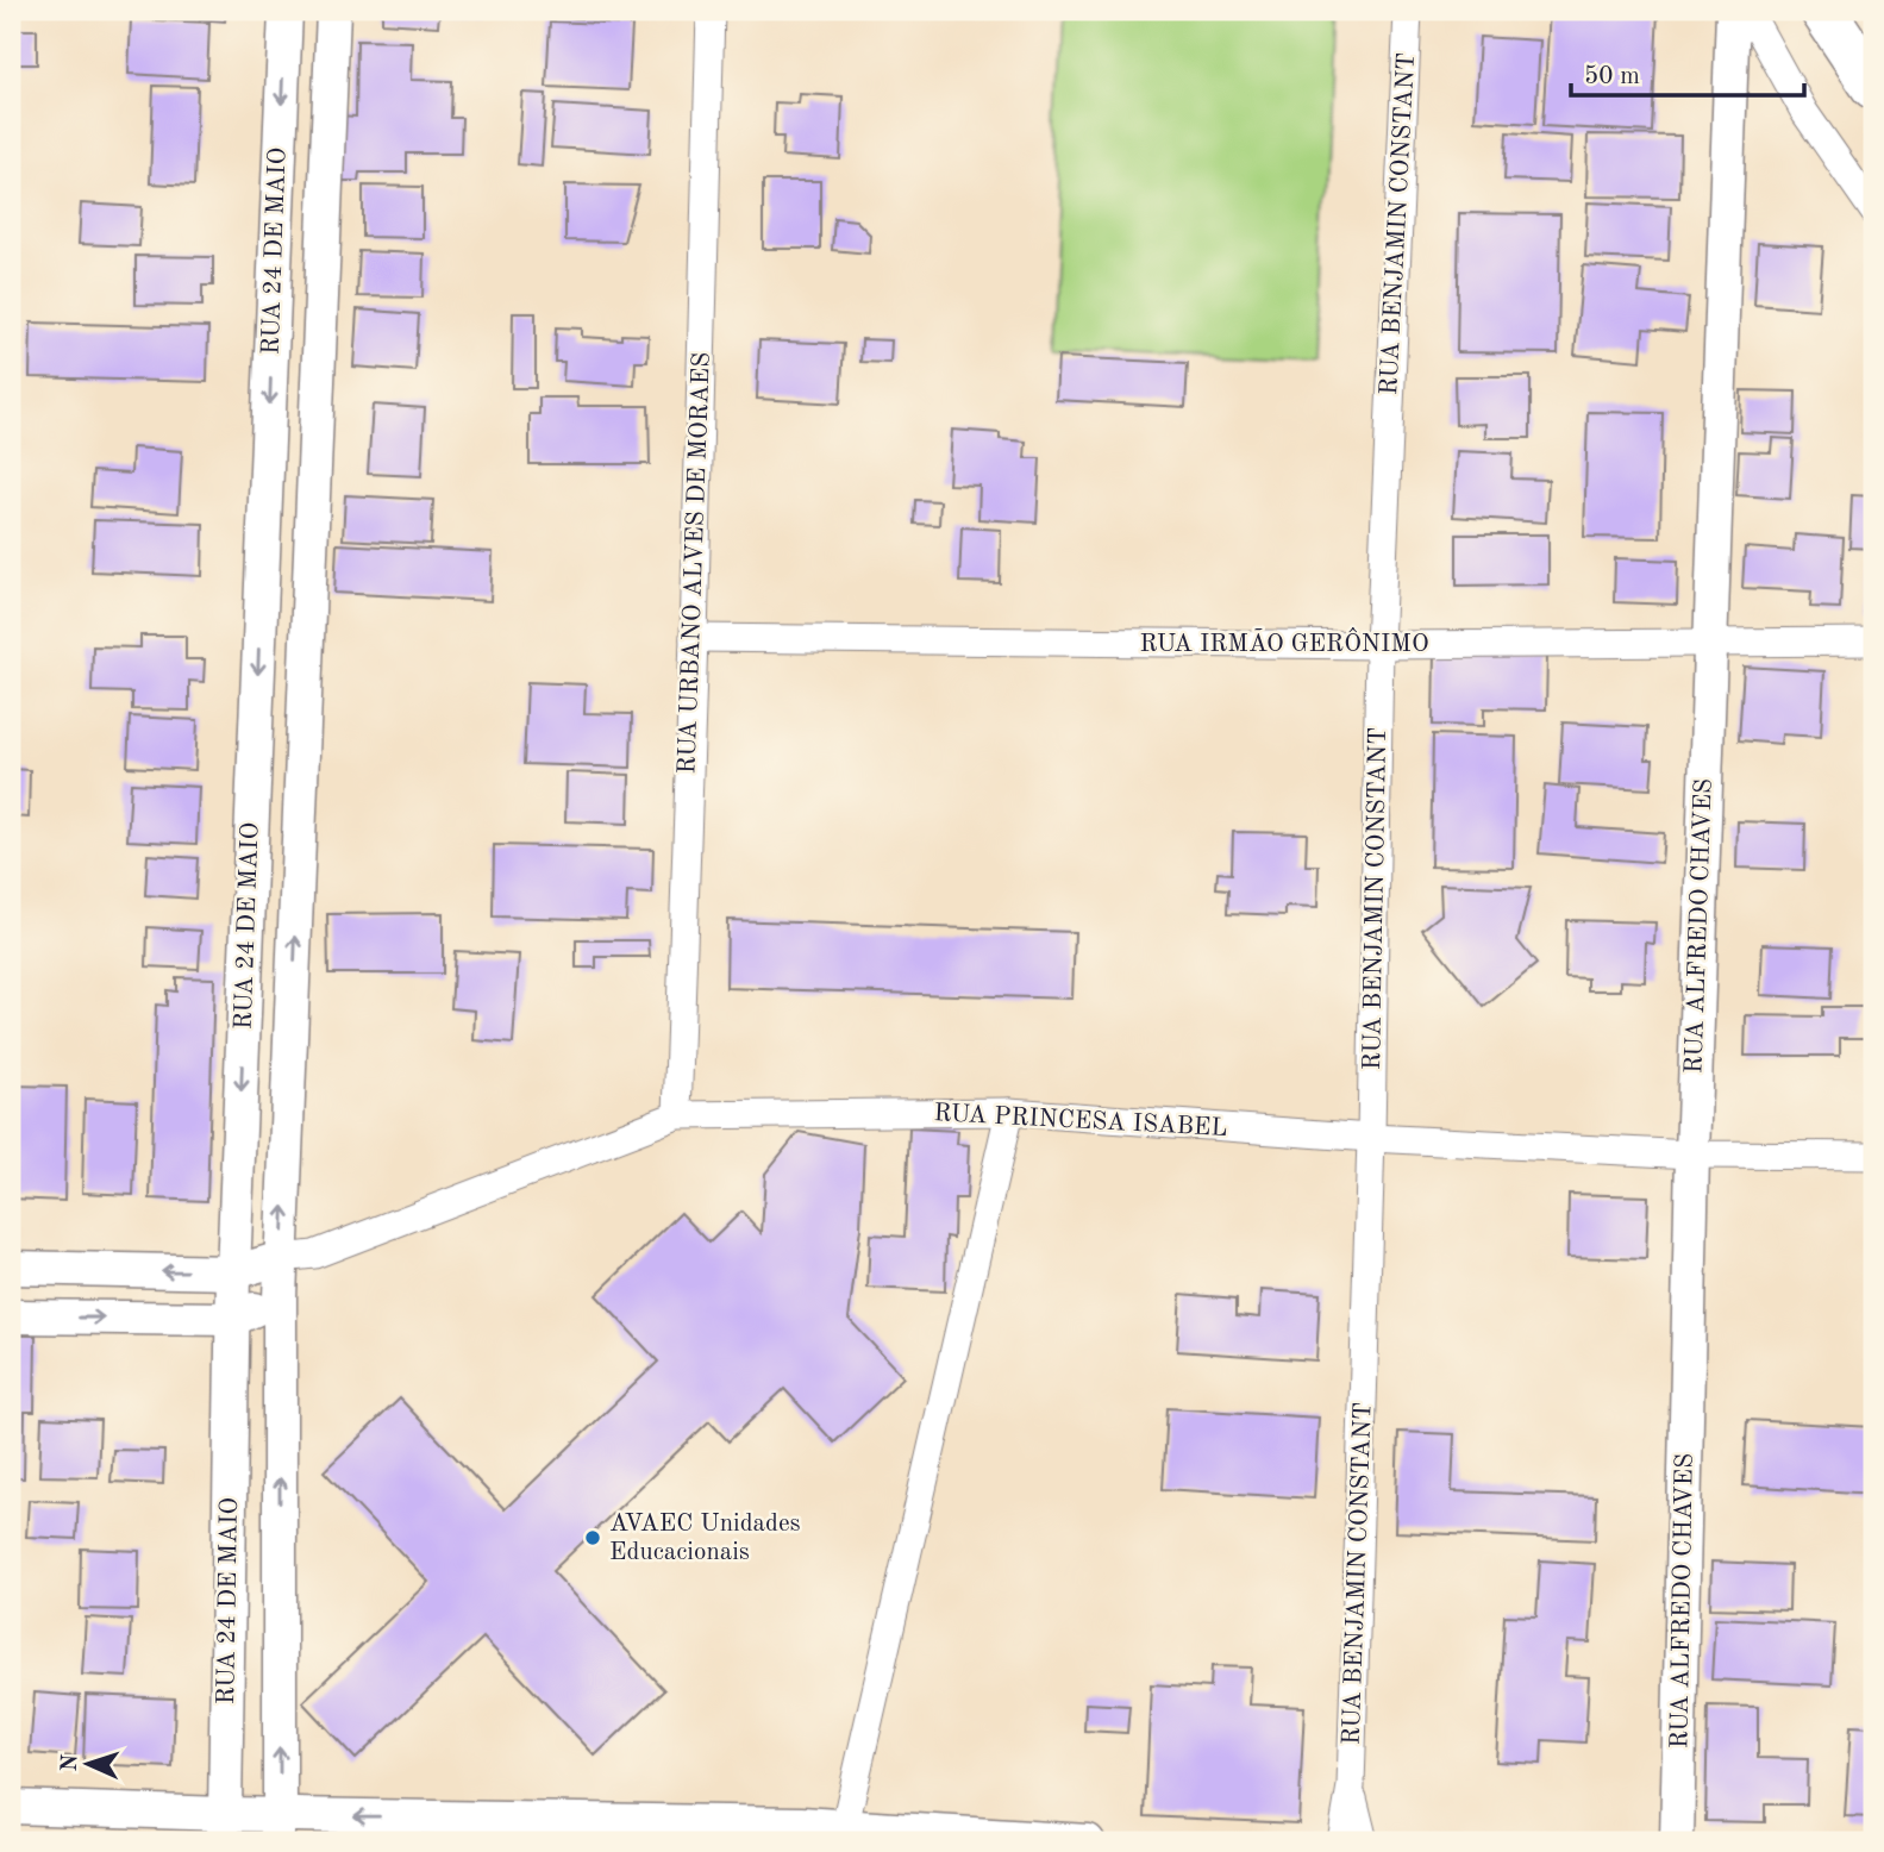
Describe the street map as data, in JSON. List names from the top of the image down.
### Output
{
  "streets": {
    "street": [
      "RUA BENJAMIN CONSTANT",
      "RUA 24 DE MAIO",
      "RUA URBANO ALVES DE MORAES",
      "RUA IRMÃO GERÔNIMO",
      "RUA ALFREDO CHAVES",
      "RUA PRINCESA ISABEL"
    ]
  },
  "crossings": [
    ["RUA BENJAMIN CONSTANT", "RUA IRMÃO GERÔNIMO"],
    ["RUA BENJAMIN CONSTANT", "RUA PRINCESA ISABEL"],
    ["RUA 24 DE MAIO", "RUA PRINCESA ISABEL"],
    ["RUA URBANO ALVES DE MORAES", "RUA IRMÃO GERÔNIMO"],
    ["RUA URBANO ALVES DE MORAES", "RUA PRINCESA ISABEL"],
    ["RUA IRMÃO GERÔNIMO", "RUA ALFREDO CHAVES"],
    ["RUA ALFREDO CHAVES", "RUA PRINCESA ISABEL"]
  ],
  "places": ["AVAEC Unidades Educacionais"],
  "scale_bar": "50 m",
  "north": "left"
}
